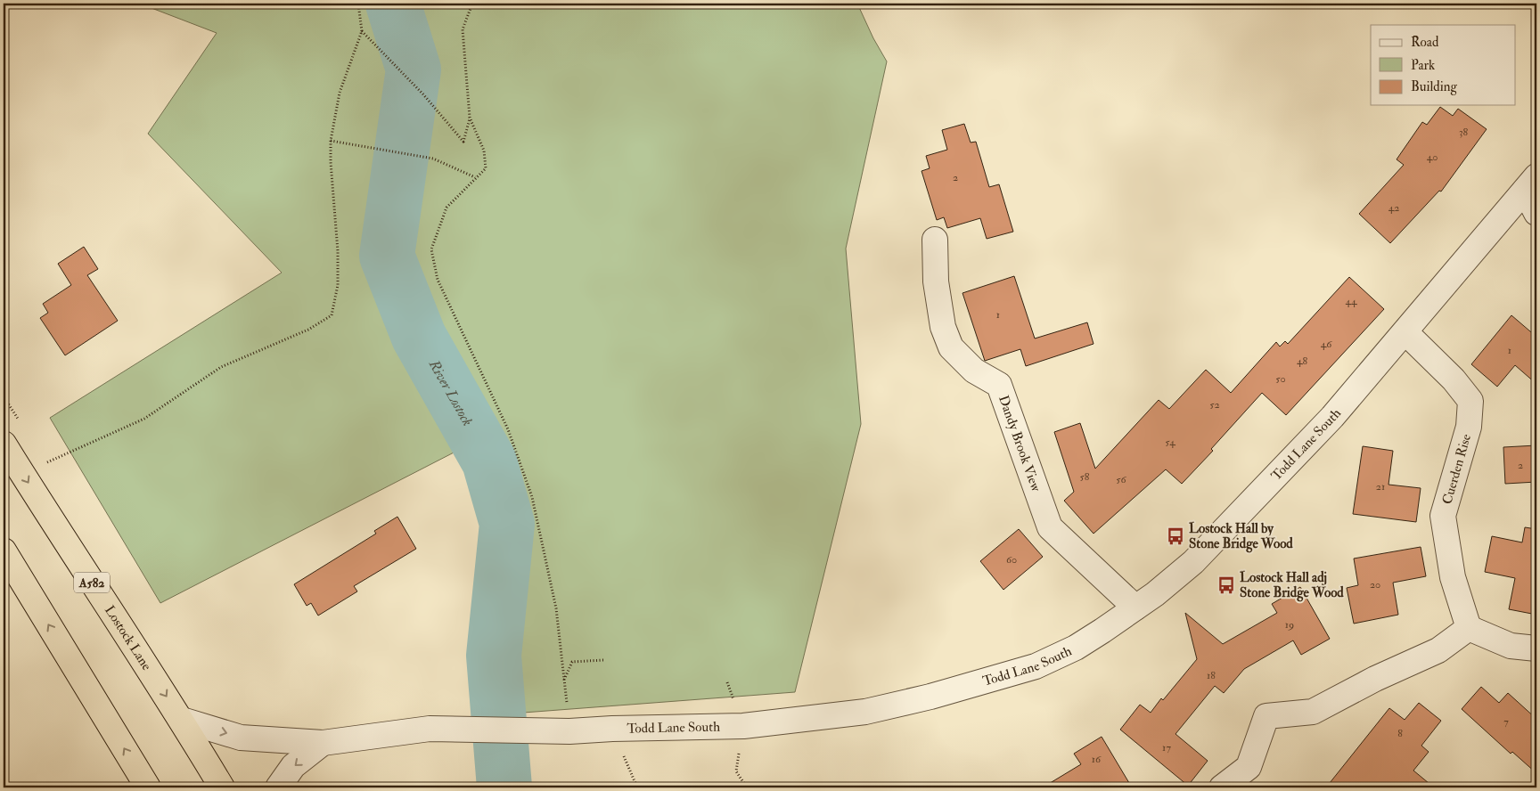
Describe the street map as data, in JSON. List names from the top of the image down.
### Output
{
  "streets": {
    "highway": ["A582", "Lostock Lane"],
    "street": ["Dandy Brook View", "Todd Lane South", "Cuerden Rise"]
  },
  "crossings": [
    ["Dandy Brook View", "Todd Lane South"],
    ["Todd Lane South", "Cuerden Rise"],
    ["Todd Lane South", "Lostock Lane"]
  ],
  "water": ["River Lostock"],
  "places": {
    "bus stop": ["Lostock Hall by Stone Bridge Wood", "Lostock Hall adj Stone Bridge Wood"]
  },
  "house_numbers": [
    "38",
    "40",
    "2",
    "42",
    "44",
    "1",
    "46",
    "1",
    "48",
    "50",
    "52",
    "54",
    "2",
    "58",
    "56",
    "21",
    "60",
    "20",
    "19",
    "18",
    "7",
    "8",
    "17",
    "16"
  ],
  "legend": ["Road", "Park", "Building"]
}
